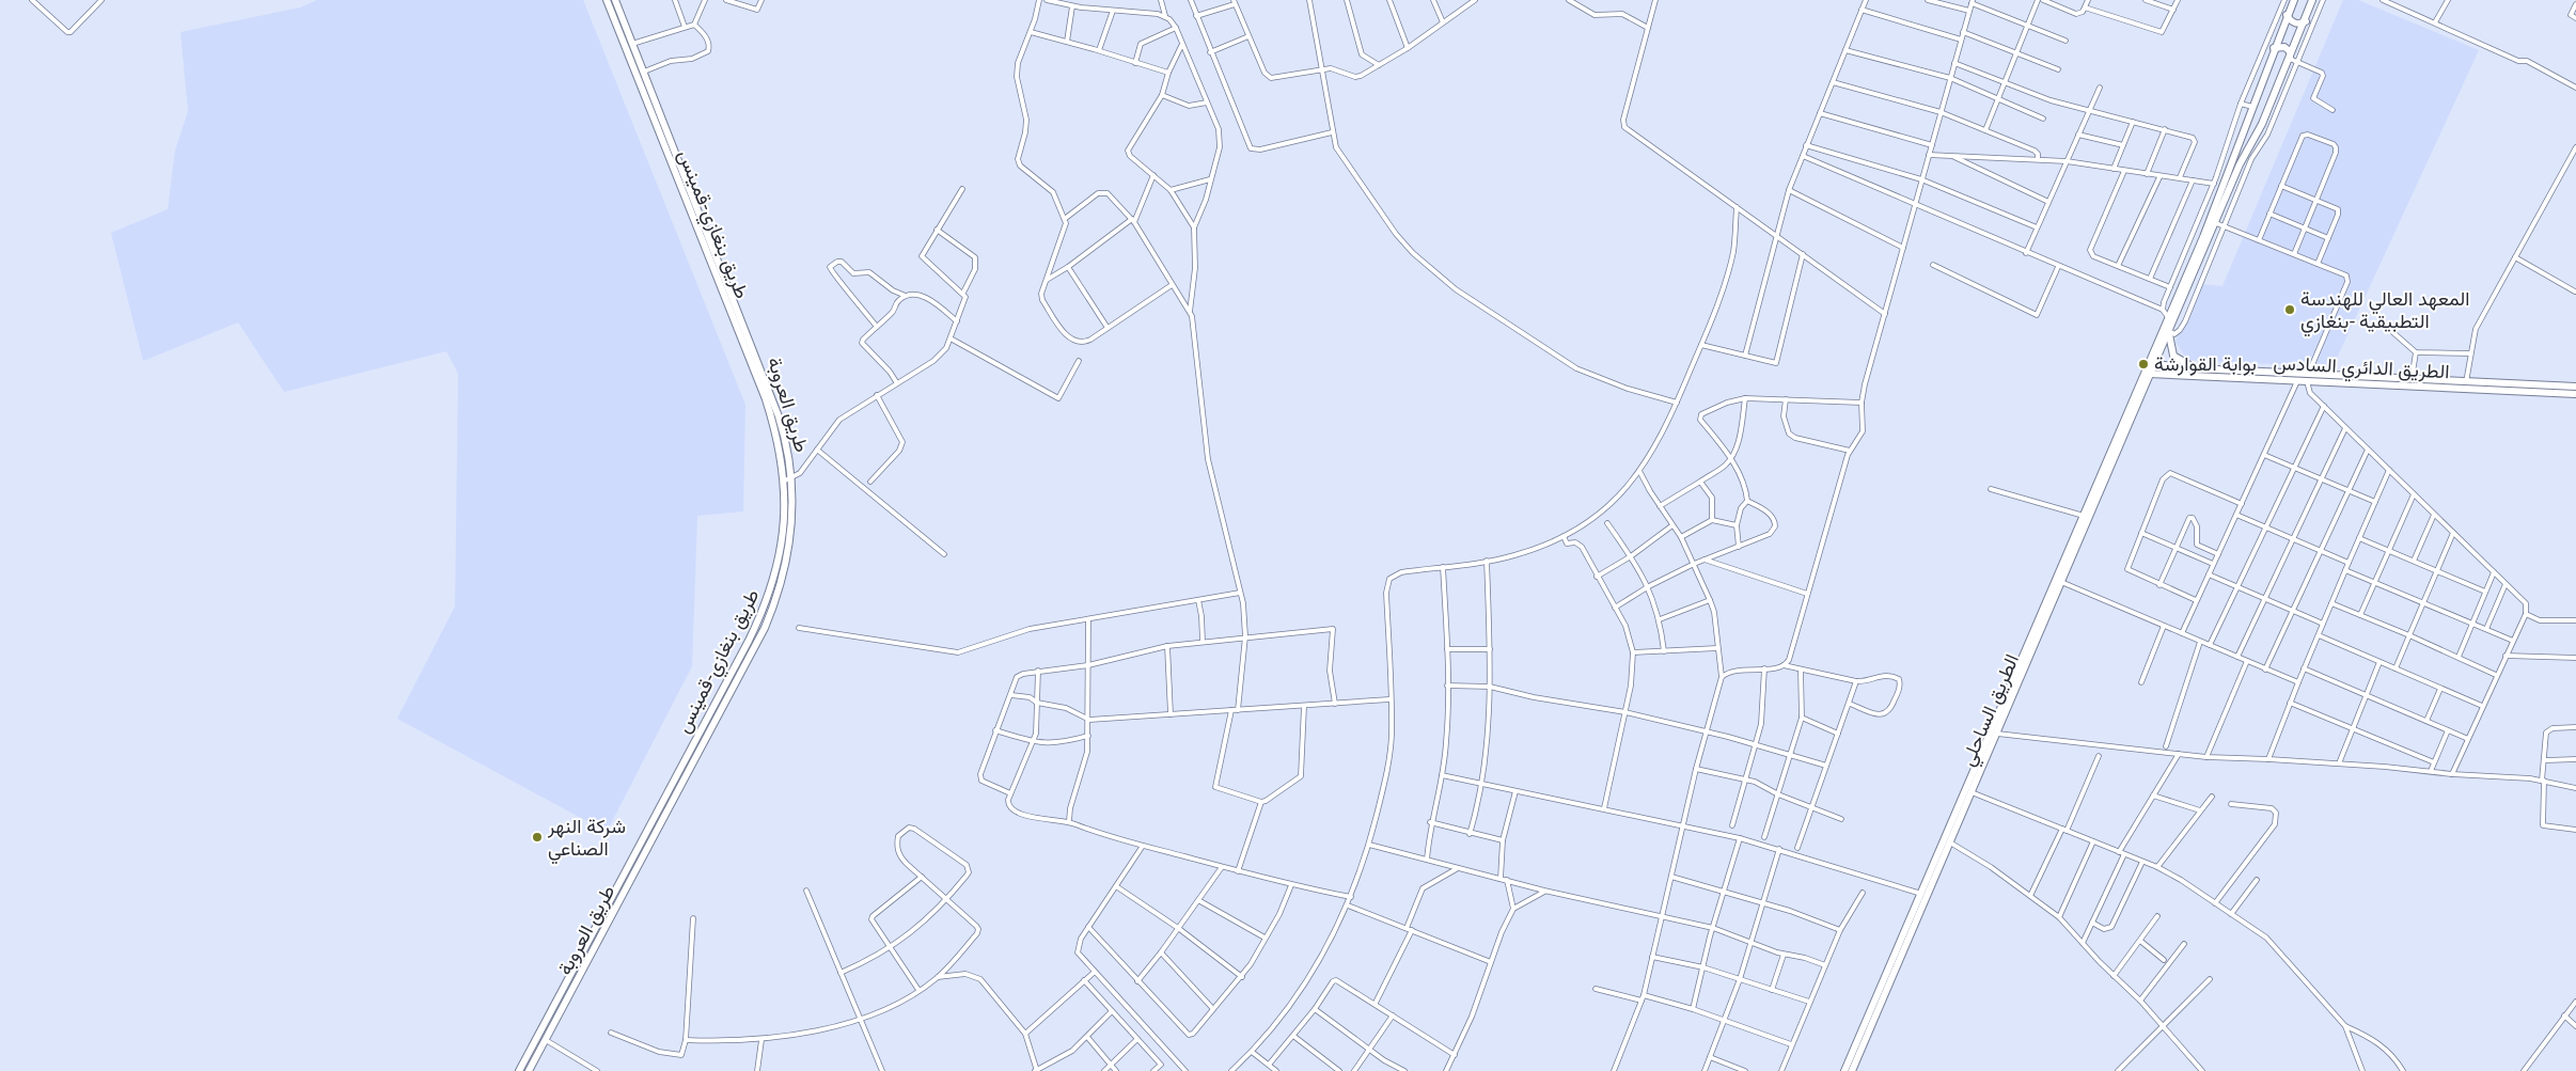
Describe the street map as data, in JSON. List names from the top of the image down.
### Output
{
  "streets": {
    "main road": [
      "طريق بنغازي-قمينس",
      "الطريق الدائري السادس",
      "طريق العروبة",
      "الطريق الساحلي"
    ]
  },
  "crossings": [
    ["طريق بنغازي-قمينس", "طريق العروبة"],
    ["الطريق الدائري السادس", "الطريق الساحلي"]
  ],
  "places": ["المعهد العالي للهندسة التطبيقية -بنغازي", "بوابة القوارشة", "شركة النهر الصناعي"]
}
